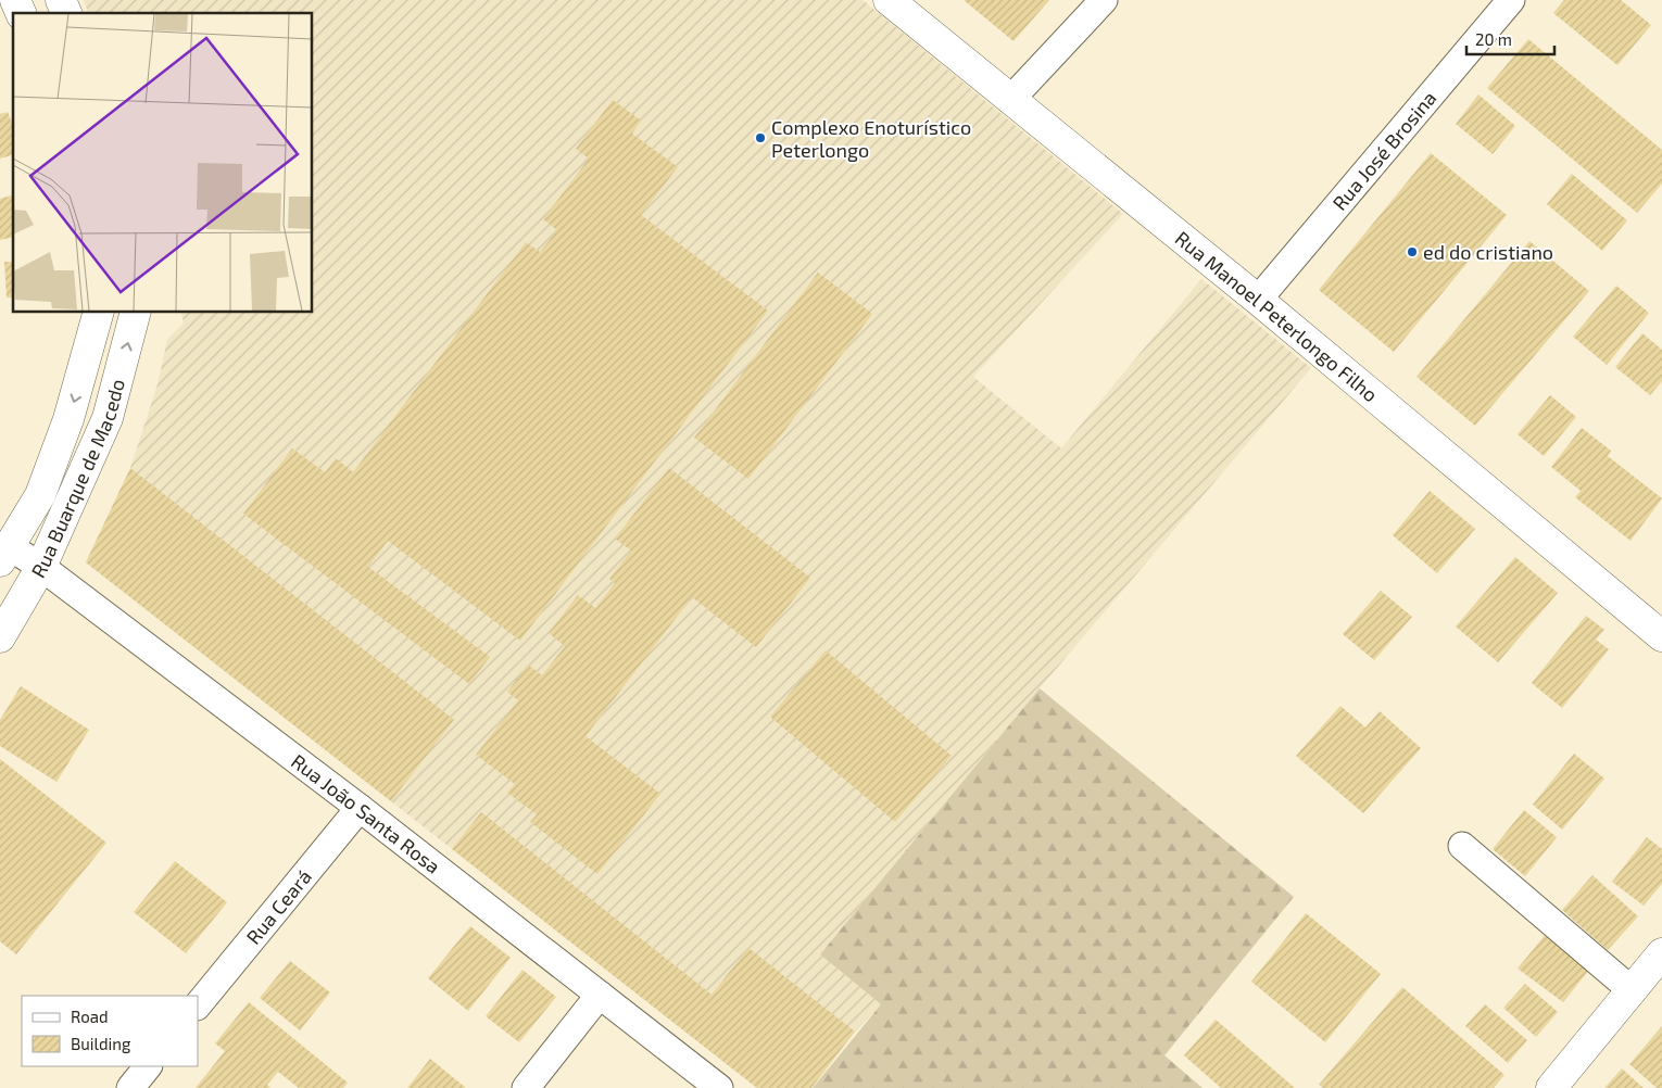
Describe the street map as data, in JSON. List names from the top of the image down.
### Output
{
  "streets": {
    "street": [
      "Rua José Brosina",
      "Rua Manoel Peterlongo Filho",
      "Rua Buarque de Macedo",
      "Rua João Santa Rosa",
      "Rua Ceará"
    ]
  },
  "crossings": [
    ["Rua José Brosina", "Rua Manoel Peterlongo Filho"],
    ["Rua Buarque de Macedo", "Rua João Santa Rosa"],
    ["Rua João Santa Rosa", "Rua Ceará"]
  ],
  "places": ["Complexo Enoturístico Peterlongo", "ed do cristiano"],
  "legend": ["Road", "Building"],
  "scale_bar": "20 m"
}
